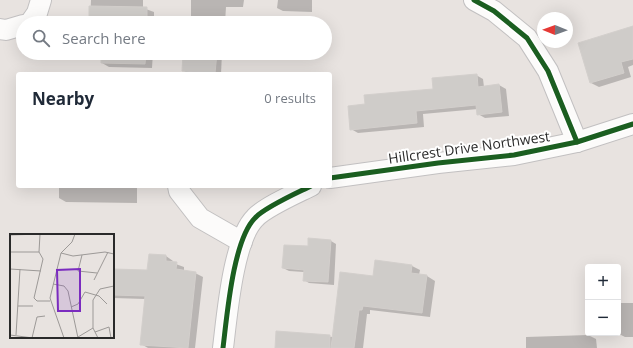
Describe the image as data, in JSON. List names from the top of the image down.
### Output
{
  "streets": {
    "street": ["Hillcrest Drive Northwest"]
  },
  "north": "left",
  "page": {
    "search": "Search here",
    "heading": ["Nearby", "0 results"],
    "map_buttons": ["+", "−"]
  }
}
